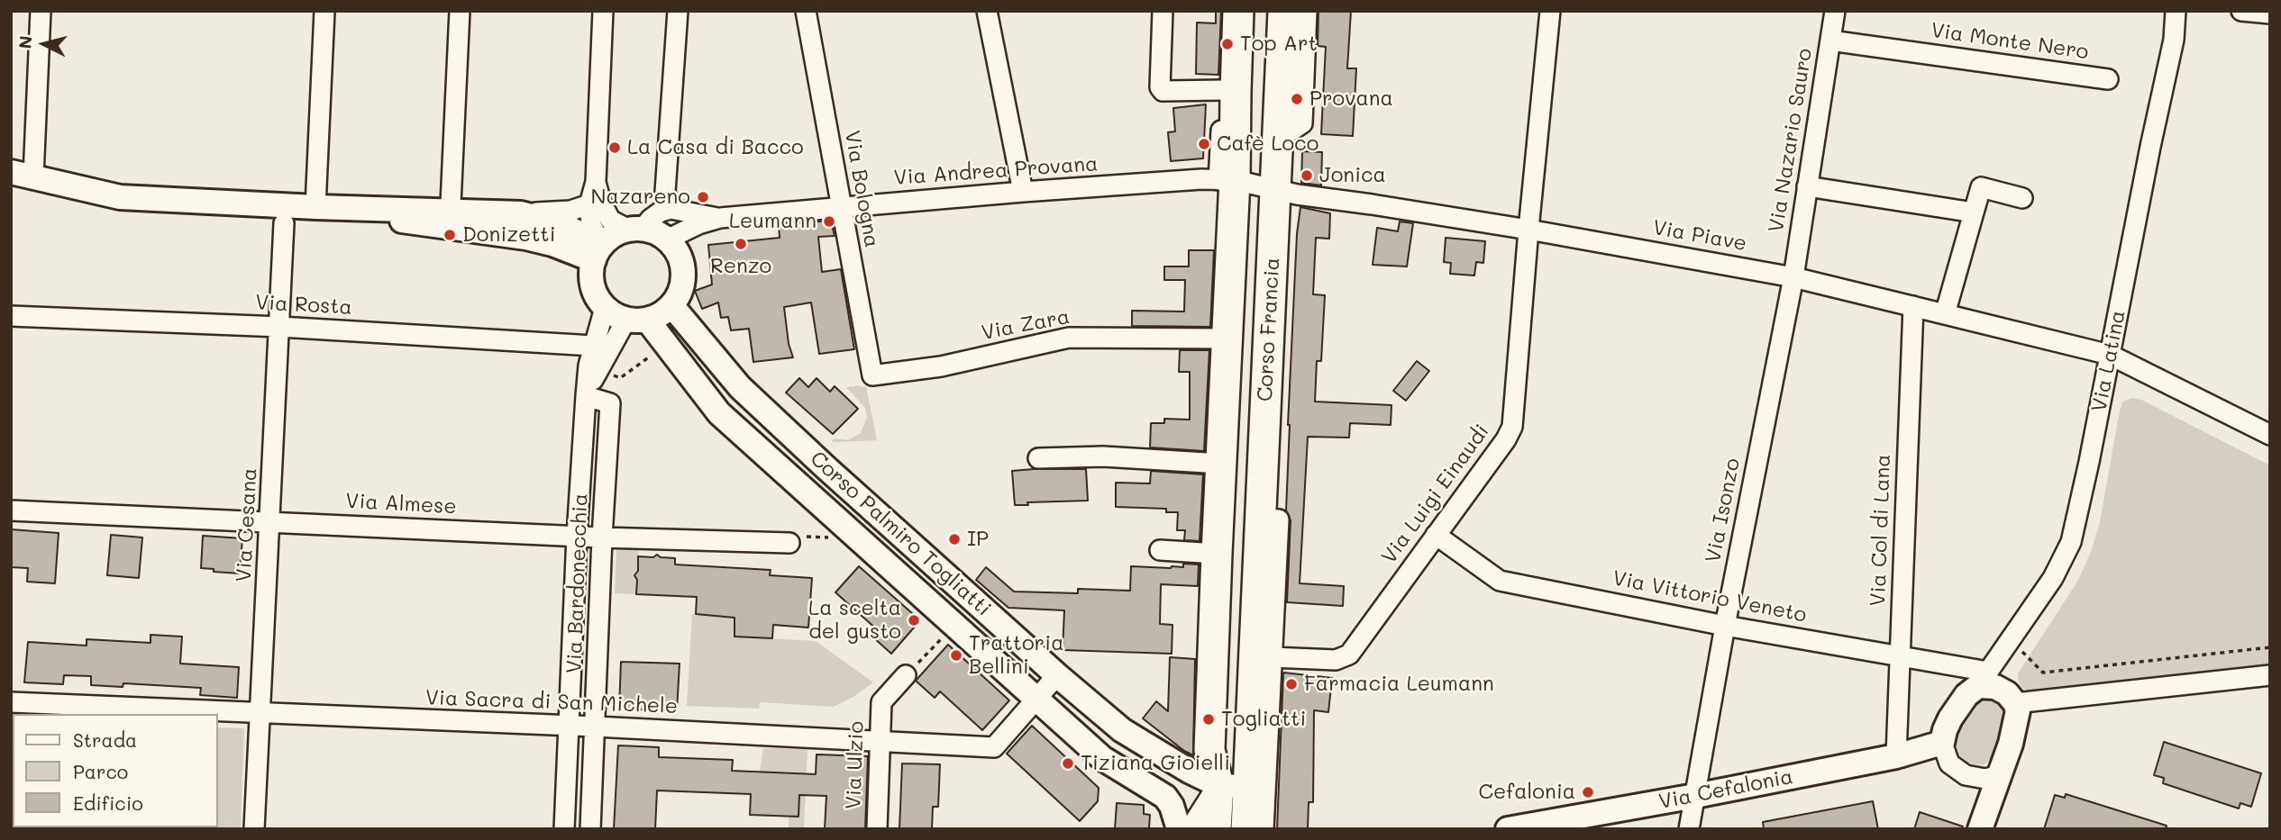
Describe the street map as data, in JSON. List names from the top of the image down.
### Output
{
  "streets": {
    "main road": ["Corso Francia"],
    "street": [
      "Via Monte Nero",
      "Via Nazario Sauro",
      "Via Andrea Provana",
      "Via Bologna",
      "Via Piave",
      "Via Rosta",
      "Via Zara",
      "Via Latina",
      "Via Luigi Einaudi",
      "Via Almese",
      "Via Isonzo",
      "Via Cesana",
      "Via Col di Lana",
      "Corso Palmiro Togliatti",
      "Via Bardonecchia",
      "Via Vittorio Veneto",
      "Via Sacra di San Michele",
      "Via Ulzio",
      "Via Cefalonia"
    ]
  },
  "crossings": [
    ["Via Monte Nero", "Via Nazario Sauro"],
    ["Via Nazario Sauro", "Via Piave"],
    ["Via Nazario Sauro", "Via Isonzo"],
    ["Via Andrea Provana", "Via Bologna"],
    ["Via Andrea Provana", "Via Piave"],
    ["Via Andrea Provana", "Corso Francia"],
    ["Via Andrea Provana", "Corso Palmiro Togliatti"],
    ["Via Andrea Provana", "Via Bardonecchia"],
    ["Via Bologna", "Via Zara"],
    ["Via Piave", "Corso Francia"],
    ["Via Piave", "Via Latina"],
    ["Via Piave", "Via Luigi Einaudi"],
    ["Via Piave", "Via Isonzo"],
    ["Via Piave", "Via Col di Lana"],
    ["Via Rosta", "Via Cesana"],
    ["Via Rosta", "Via Bardonecchia"],
    ["Via Zara", "Corso Francia"],
    ["Corso Francia", "Corso Palmiro Togliatti"],
    ["Via Latina", "Via Vittorio Veneto"],
    ["Via Latina", "Via Cefalonia"],
    ["Via Luigi Einaudi", "Via Vittorio Veneto"],
    ["Via Almese", "Via Cesana"],
    ["Via Almese", "Via Bardonecchia"],
    ["Via Isonzo", "Via Vittorio Veneto"],
    ["Via Isonzo", "Via Cefalonia"],
    ["Via Cesana", "Via Sacra di San Michele"],
    ["Via Col di Lana", "Via Vittorio Veneto"],
    ["Via Col di Lana", "Via Cefalonia"],
    ["Corso Palmiro Togliatti", "Via Bardonecchia"],
    ["Corso Palmiro Togliatti", "Via Sacra di San Michele"],
    ["Via Bardonecchia", "Via Sacra di San Michele"],
    ["Via Vittorio Veneto", "Via Cefalonia"],
    ["Via Sacra di San Michele", "Via Ulzio"]
  ],
  "places": [
    "Top Art",
    "Provana",
    "Cafè Loco",
    "La Casa di Bacco",
    "Jonica",
    "Nazareno",
    "Leumann",
    "Donizetti",
    "Renzo",
    "IP",
    "La scelta del gusto",
    "Trattoria Bellini",
    "Farmacia Leumann",
    "Togliatti",
    "Tiziana Gioielli",
    "Cefalonia"
  ],
  "legend": ["Strada", "Parco", "Edificio"],
  "north": "left"
}
